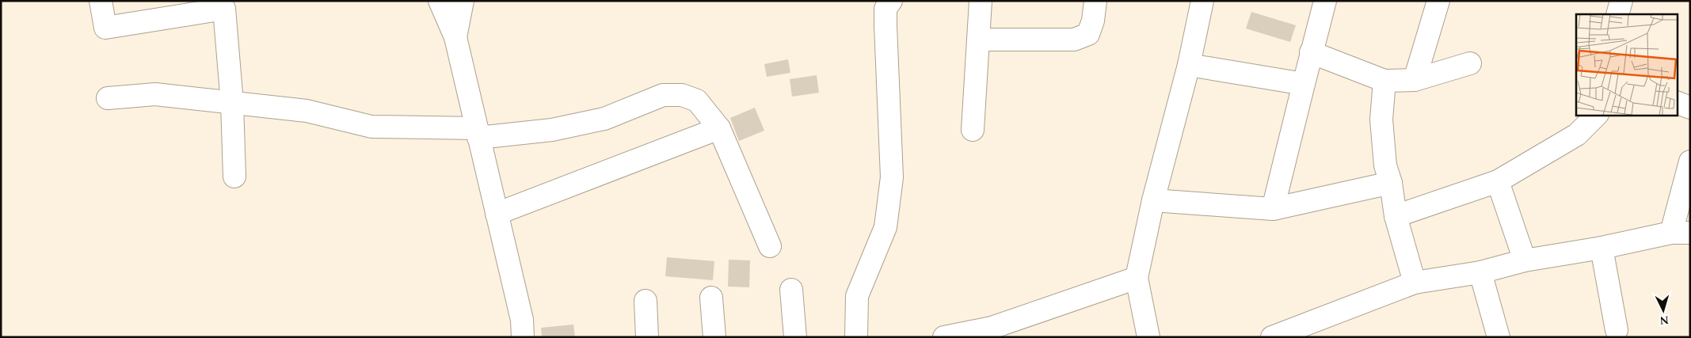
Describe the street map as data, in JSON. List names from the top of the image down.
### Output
{
  "north": "bottom"
}
